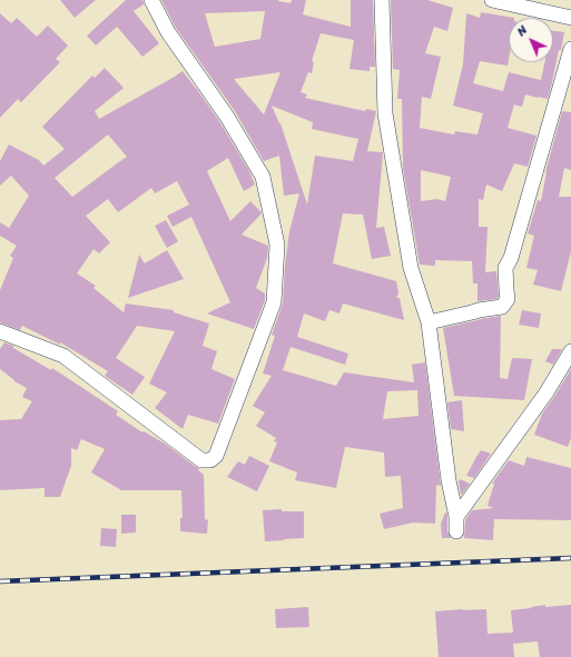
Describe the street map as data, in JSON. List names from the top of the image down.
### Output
{
  "north": "top left"
}
